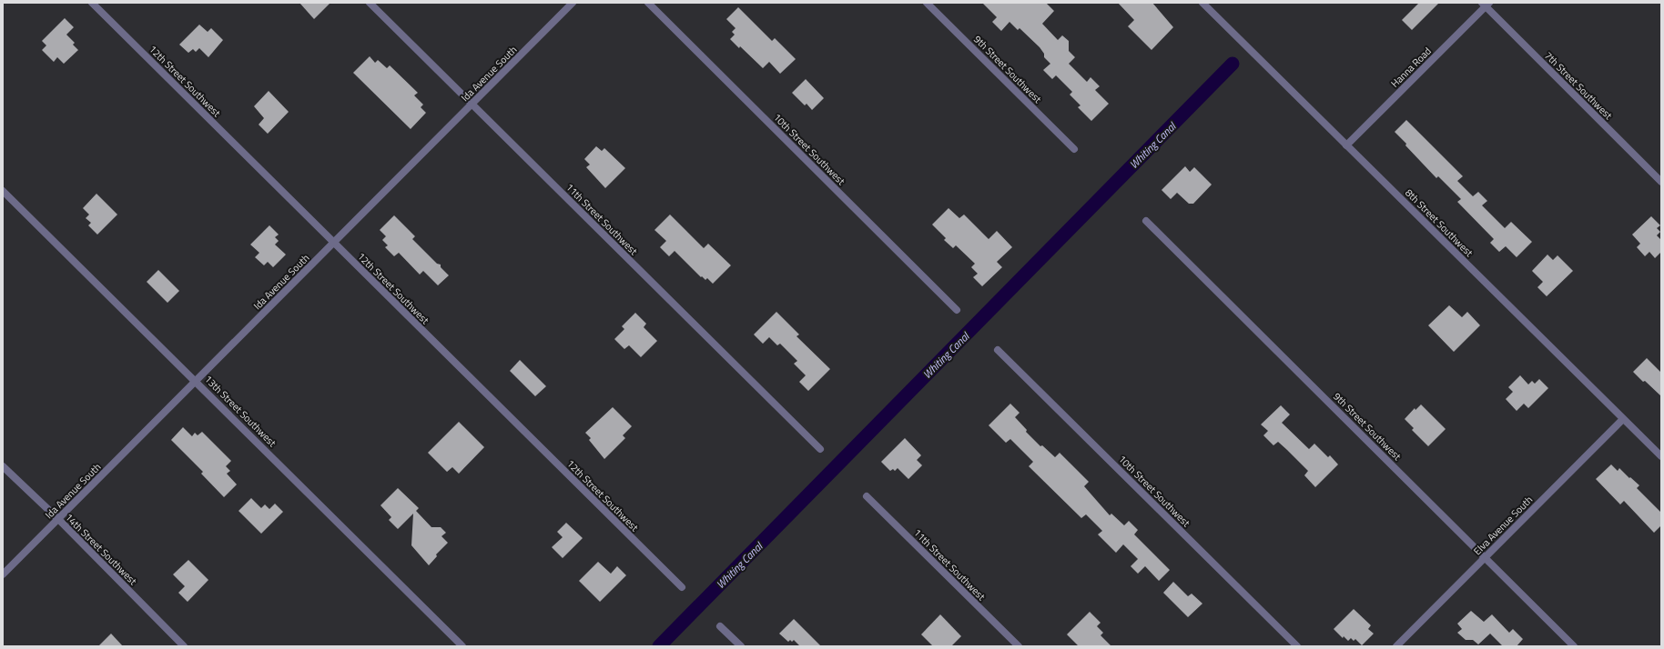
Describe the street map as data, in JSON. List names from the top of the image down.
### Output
{
  "streets": {
    "street": [
      "Hanna Road",
      "9th Street Southwest",
      "Ida Avenue South",
      "12th Street Southwest",
      "7th Street Southwest",
      "10th Street Southwest",
      "11th Street Southwest",
      "8th Street Southwest",
      "13th Street Southwest",
      "Elva Avenue South",
      "14th Street Southwest"
    ]
  },
  "crossings": [
    ["Hanna Road", "7th Street Southwest"],
    ["Hanna Road", "8th Street Southwest"],
    ["9th Street Southwest", "Elva Avenue South"],
    ["Ida Avenue South", "12th Street Southwest"],
    ["Ida Avenue South", "11th Street Southwest"],
    ["Ida Avenue South", "13th Street Southwest"],
    ["Ida Avenue South", "14th Street Southwest"],
    ["8th Street Southwest", "Elva Avenue South"]
  ],
  "water": ["Whiting Canal"]
}
